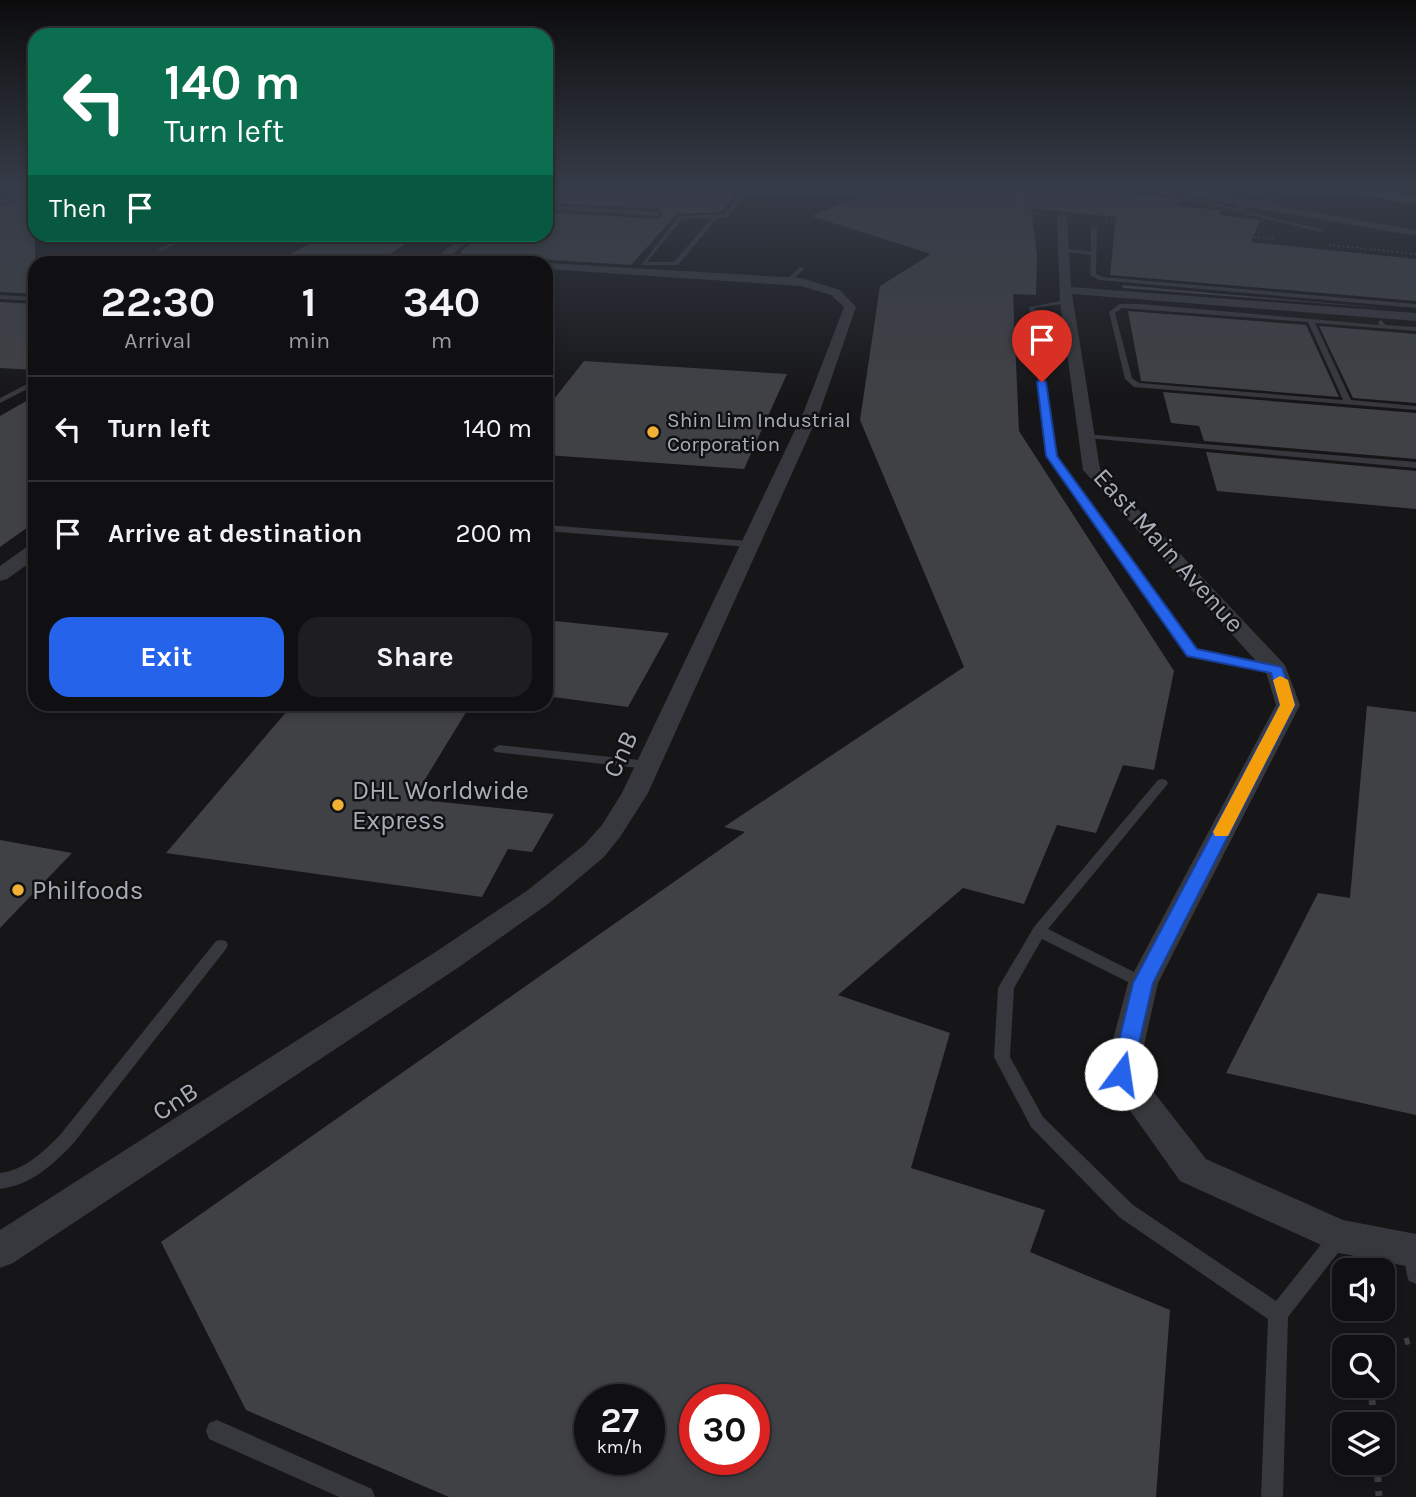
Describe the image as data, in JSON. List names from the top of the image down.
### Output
{
  "streets": {
    "street": ["East Main Avenue", "CnB"]
  },
  "places": ["Shin Lim Industrial Corporation", "DHL Worldwide Express", "Philfoods"],
  "page": {
    "turn": ["140 m", "Turn left"],
    "then": "Then",
    "eta": [
      "22:30",
      "Arrival",
      "1",
      "min",
      "340",
      "m"
    ],
    "list": [
      {
        "name": "Turn left",
        "value": "140 m"
      },
      {
        "name": "Arrive at destination",
        "value": "200 m"
      }
    ],
    "buttons": ["Exit", "Share"],
    "speed": "27 km/h",
    "limit": "30"
  }
}
